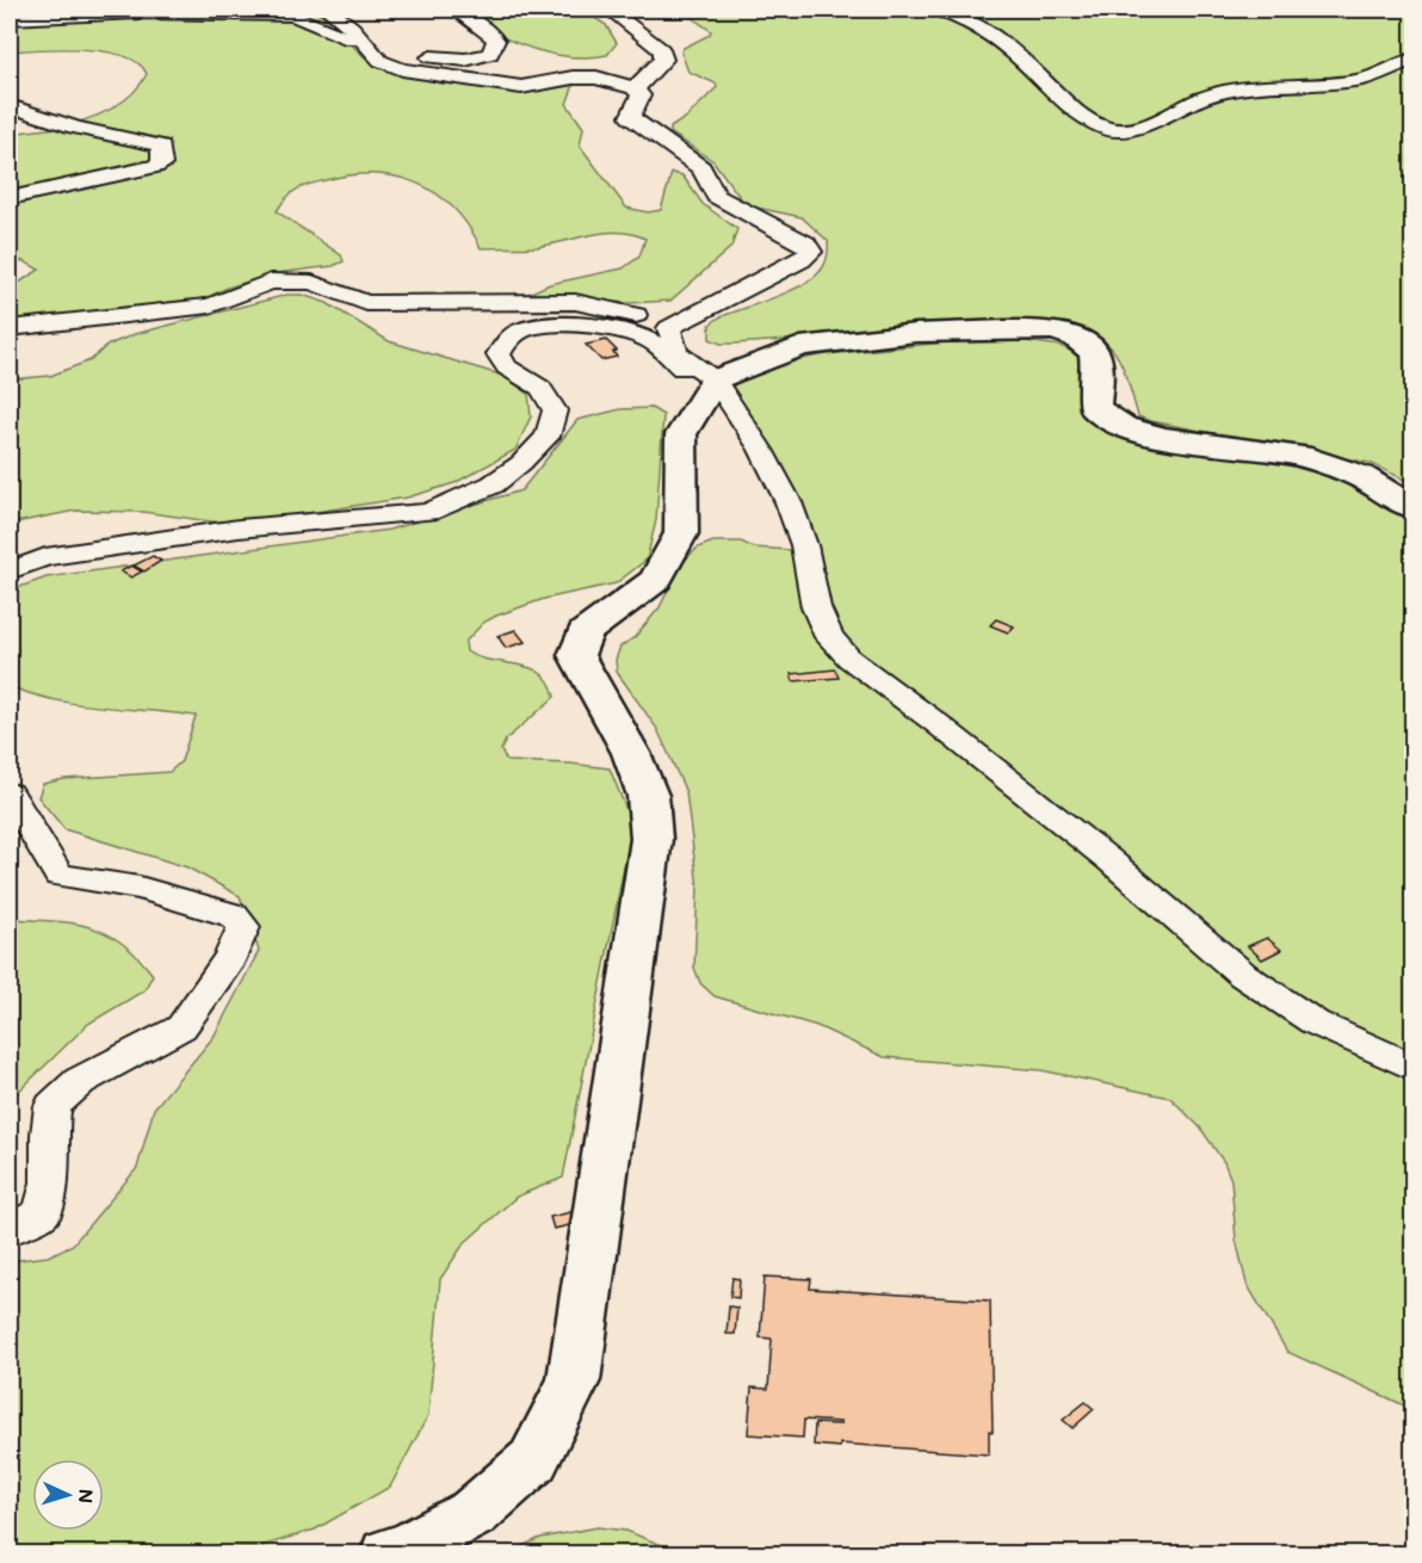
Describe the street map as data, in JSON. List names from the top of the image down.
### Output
{
  "north": "right"
}
